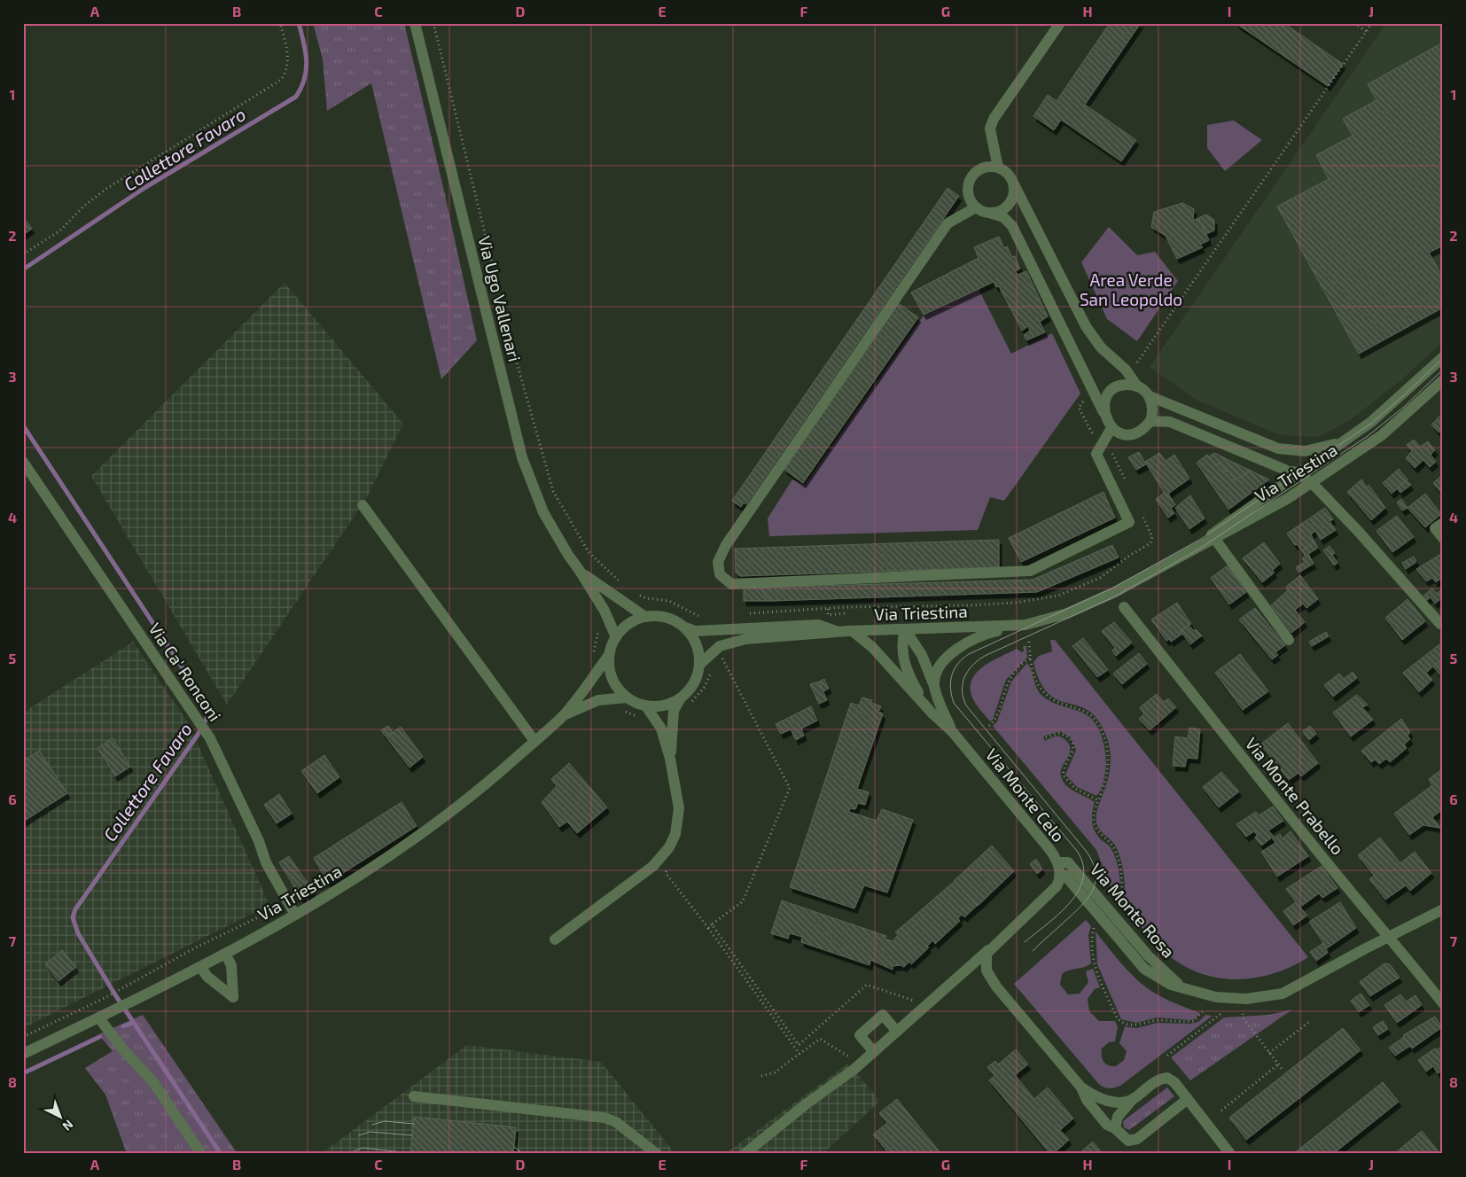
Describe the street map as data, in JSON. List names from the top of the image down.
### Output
{
  "streets": {
    "street": [
      "Via Ugo Vallenari",
      "Via Triestina",
      "Via Ca' Ronconi",
      "Via Monte Celo",
      "Via Monte Prabello",
      "Via Monte Rosa"
    ]
  },
  "crossings": [
    ["Via Ugo Vallenari", "Via Triestina"],
    ["Via Triestina", "Via Ca' Ronconi"],
    ["Via Triestina", "Via Monte Celo"],
    ["Via Monte Celo", "Via Monte Rosa"],
    ["Via Monte Prabello", "Via Monte Rosa"]
  ],
  "water": ["Collettore Favaro"],
  "parks": ["Area Verde San Leopoldo"],
  "north": "bottom right",
  "grid": {
    "columns": [
      "A",
      "B",
      "C",
      "D",
      "E",
      "F",
      "G",
      "H",
      "I",
      "J"
    ],
    "rows": [
      "1",
      "2",
      "3",
      "4",
      "5",
      "6",
      "7",
      "8"
    ]
  }
}
